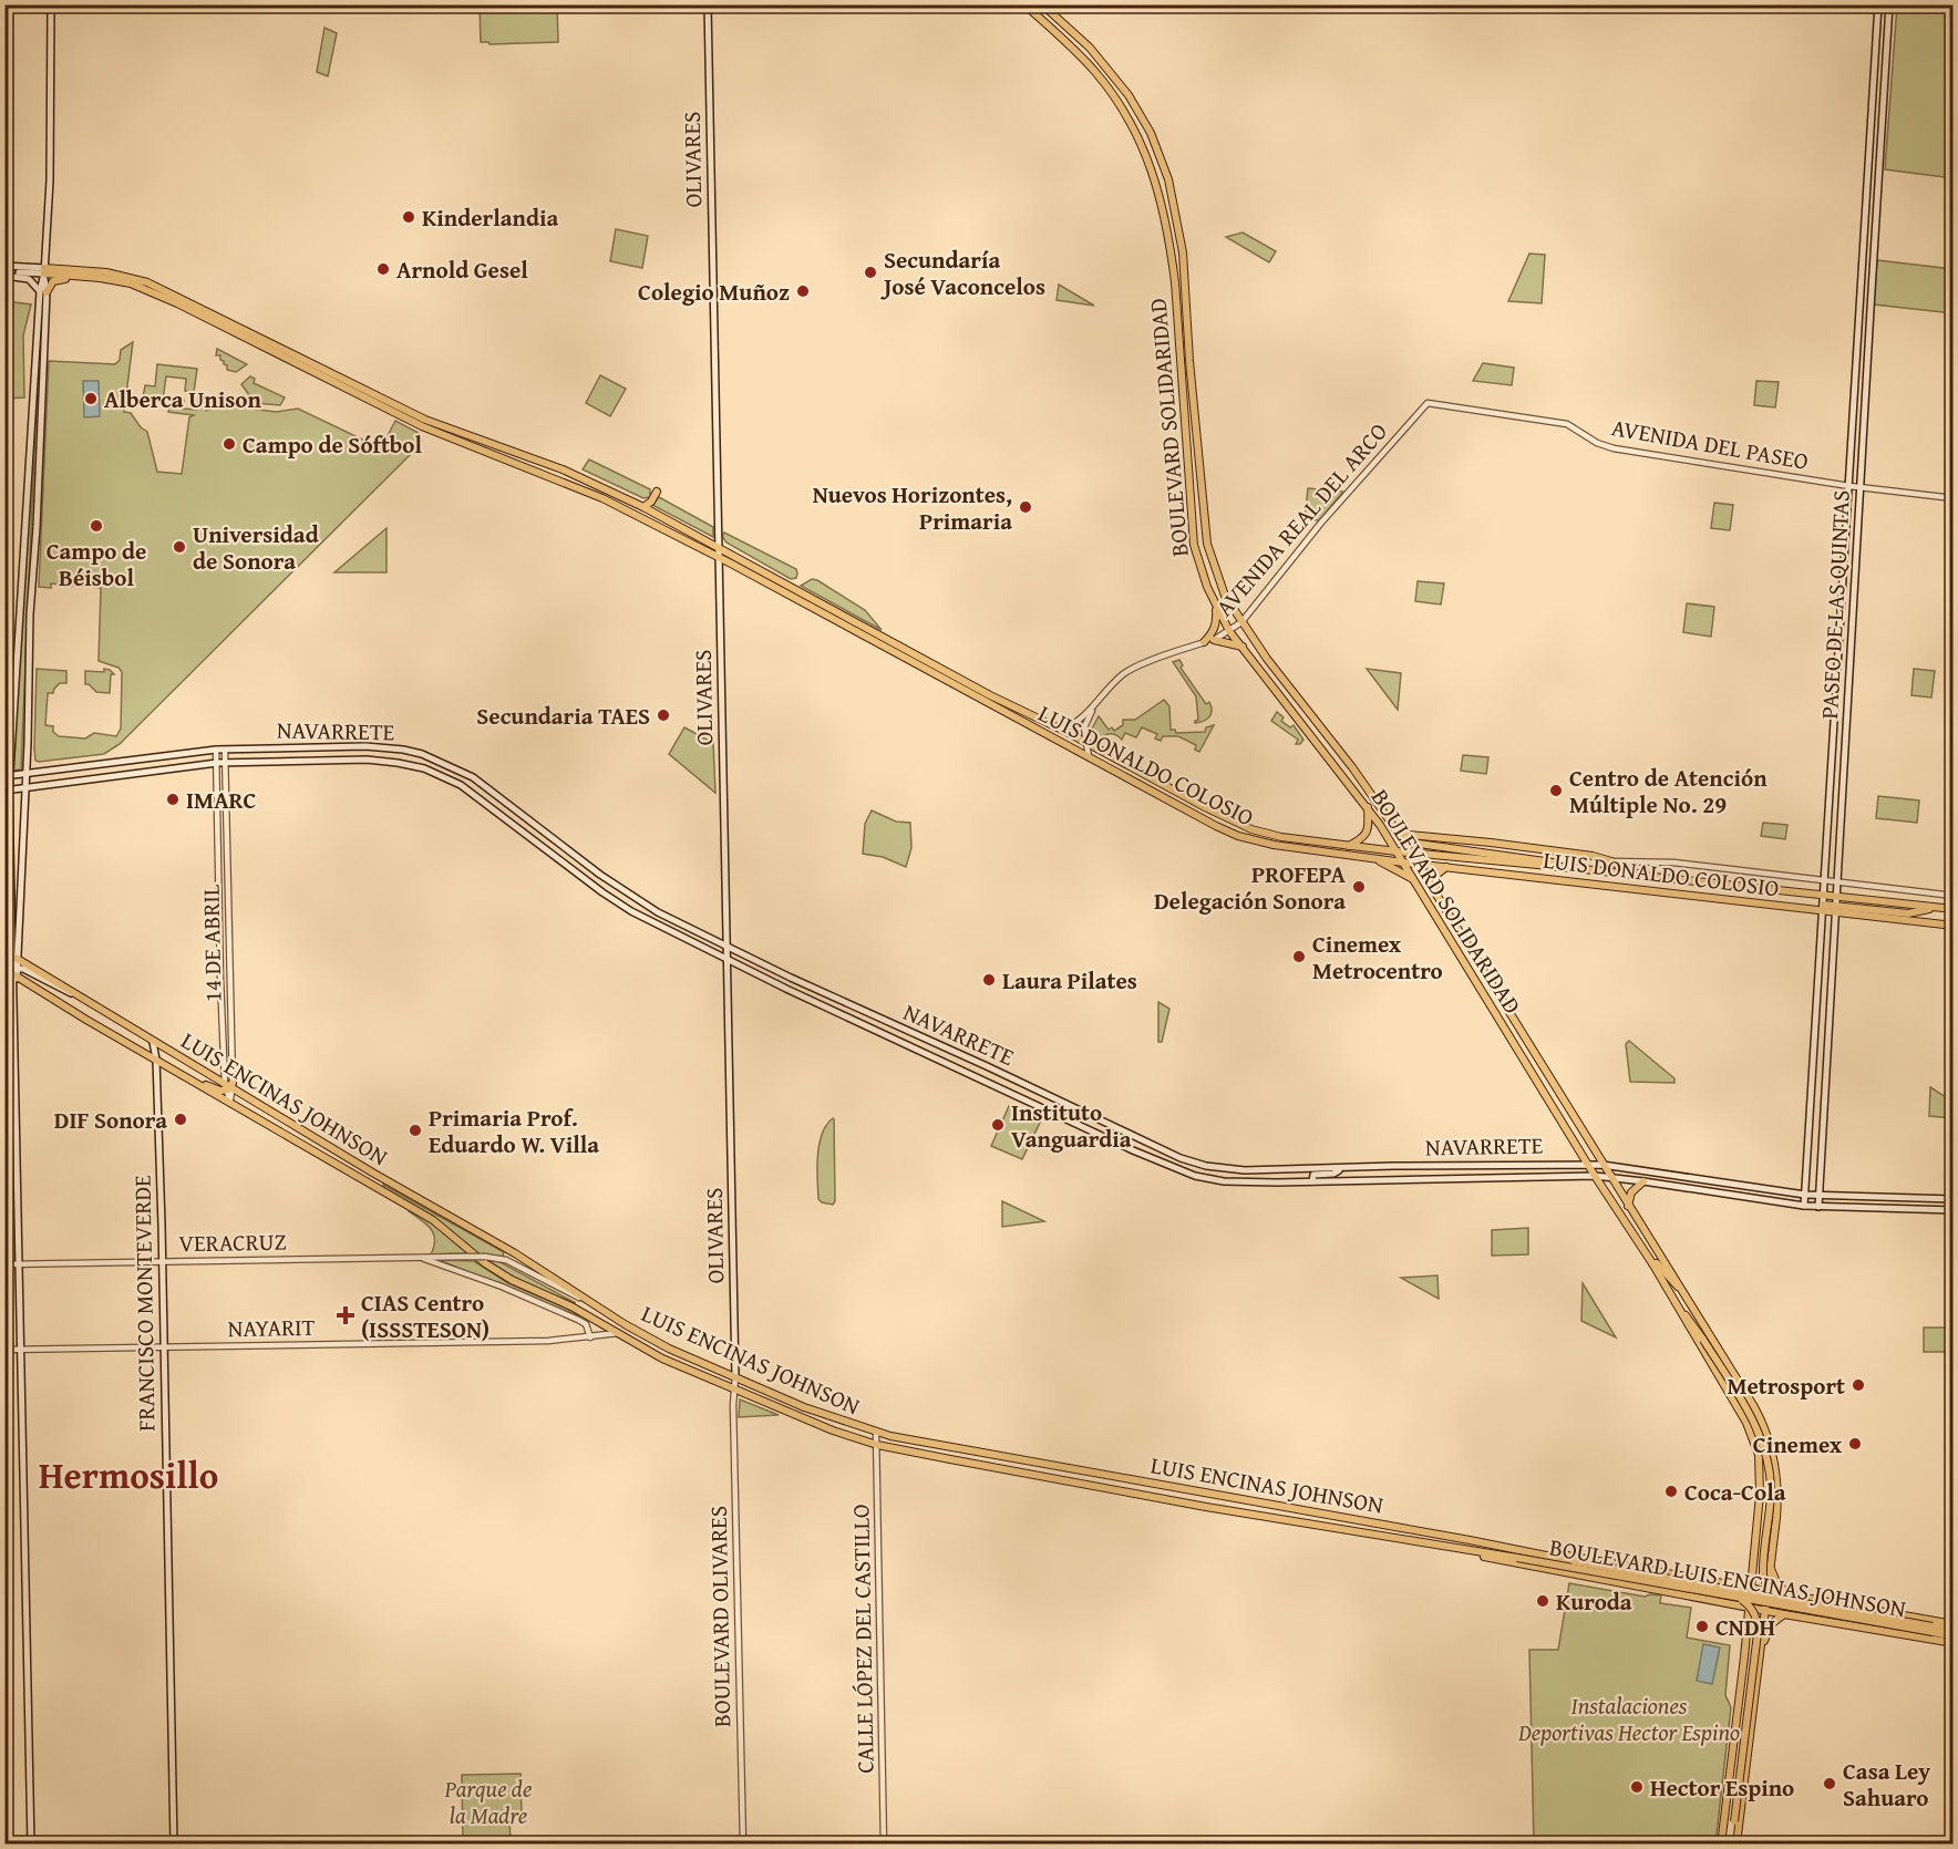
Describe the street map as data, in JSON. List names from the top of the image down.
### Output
{
  "streets": {
    "main road": [
      "OLIVARES",
      "BOULEVARD SOLIDARIDAD",
      "PASEO DE LAS QUINTAS",
      "NAVARRETE",
      "LUIS DONALDO COLOSIO",
      "LUIS ENCINAS JOHNSON",
      "FRANCISCO MONTEVERDE",
      "BOULEVARD LUIS ENCINAS JOHNSON"
    ],
    "street": [
      "AVENIDA DEL PASEO",
      "AVENIDA REAL DEL ARCO",
      "14 DE ABRIL",
      "VERACRUZ",
      "NAYARIT",
      "BOULEVARD OLIVARES",
      "CALLE LÓPEZ DEL CASTILLO"
    ]
  },
  "crossings": [
    ["OLIVARES", "NAVARRETE"],
    ["OLIVARES", "LUIS DONALDO COLOSIO"],
    ["OLIVARES", "LUIS ENCINAS JOHNSON"],
    ["OLIVARES", "BOULEVARD OLIVARES"],
    ["BOULEVARD SOLIDARIDAD", "AVENIDA REAL DEL ARCO"],
    ["BOULEVARD SOLIDARIDAD", "NAVARRETE"],
    ["BOULEVARD SOLIDARIDAD", "LUIS DONALDO COLOSIO"],
    ["AVENIDA DEL PASEO", "AVENIDA REAL DEL ARCO"],
    ["AVENIDA DEL PASEO", "PASEO DE LAS QUINTAS"],
    ["AVENIDA REAL DEL ARCO", "LUIS DONALDO COLOSIO"],
    ["PASEO DE LAS QUINTAS", "NAVARRETE"],
    ["PASEO DE LAS QUINTAS", "LUIS DONALDO COLOSIO"],
    ["NAVARRETE", "14 DE ABRIL"],
    ["14 DE ABRIL", "LUIS ENCINAS JOHNSON"],
    ["LUIS ENCINAS JOHNSON", "VERACRUZ"],
    ["LUIS ENCINAS JOHNSON", "FRANCISCO MONTEVERDE"],
    ["LUIS ENCINAS JOHNSON", "NAYARIT"],
    ["LUIS ENCINAS JOHNSON", "BOULEVARD LUIS ENCINAS JOHNSON"],
    ["LUIS ENCINAS JOHNSON", "BOULEVARD OLIVARES"],
    ["LUIS ENCINAS JOHNSON", "CALLE LÓPEZ DEL CASTILLO"],
    ["VERACRUZ", "FRANCISCO MONTEVERDE"],
    ["FRANCISCO MONTEVERDE", "NAYARIT"]
  ],
  "districts": ["Hermosillo"],
  "parks": ["Instalaciones Deportivas Hector Espino", "Parque de la Madre"],
  "places": {
    "other": [
      "Kinderlandia",
      "Arnold Gesel",
      "Secundaría José Vaconcelos",
      "Colegio Muñoz",
      "Alberca Unison",
      "Campo de Sóftbol",
      "Nuevos Horizontes, Primaria",
      "Campo de Béisbol",
      "Universidad de Sonora",
      "Secundaria TAES",
      "Centro de Atención Múltiple No. 29",
      "IMARC",
      "PROFEPA Delegación Sonora",
      "Cinemex Metrocentro",
      "Laura Pilates",
      "DIF Sonora",
      "Instituto Vanguardia",
      "Primaria Prof. Eduardo W. Villa",
      "Metrosport",
      "Cinemex",
      "Coca-Cola",
      "Kuroda",
      "CNDH",
      "Casa Ley Sahuaro",
      "Hector Espino"
    ],
    "health": ["CIAS Centro (ISSSTESON)"]
  }
}
